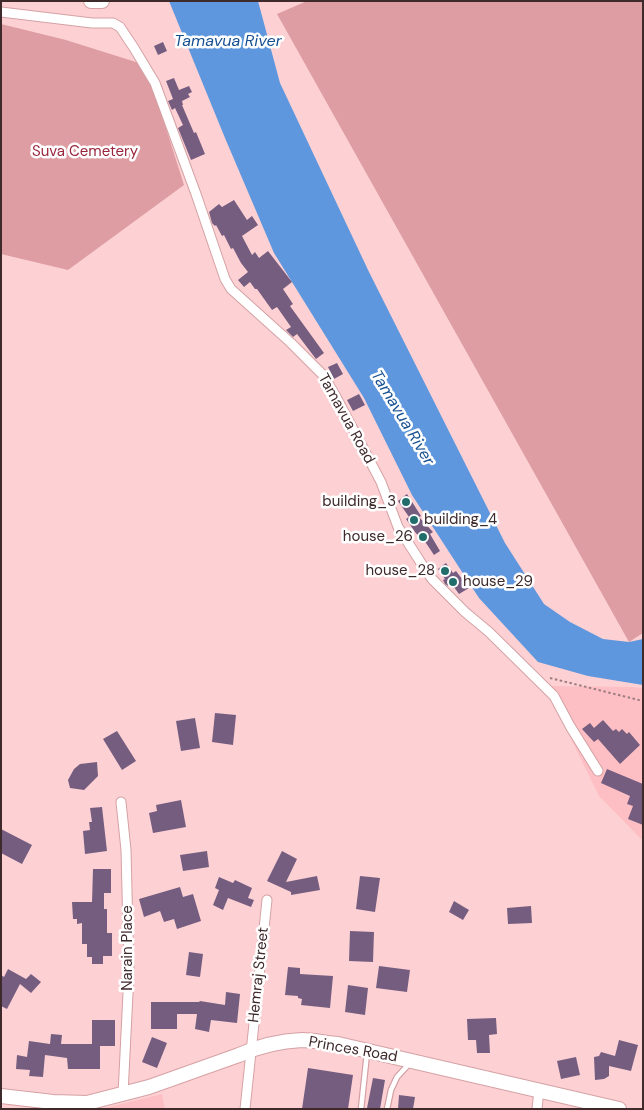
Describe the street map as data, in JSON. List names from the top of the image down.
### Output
{
  "streets": {
    "main road": ["Princes Road"],
    "street": ["Tamavua Road", "Narain Place", "Hemraj Street"]
  },
  "crossings": [
    ["Narain Place", "Princes Road"],
    ["Hemraj Street", "Princes Road"]
  ],
  "water": ["Tamavua River"],
  "parks": ["Suva Cemetery"],
  "places": [
    "building_3",
    "building_4",
    "house_26",
    "house_28",
    "house_29"
  ]
}
